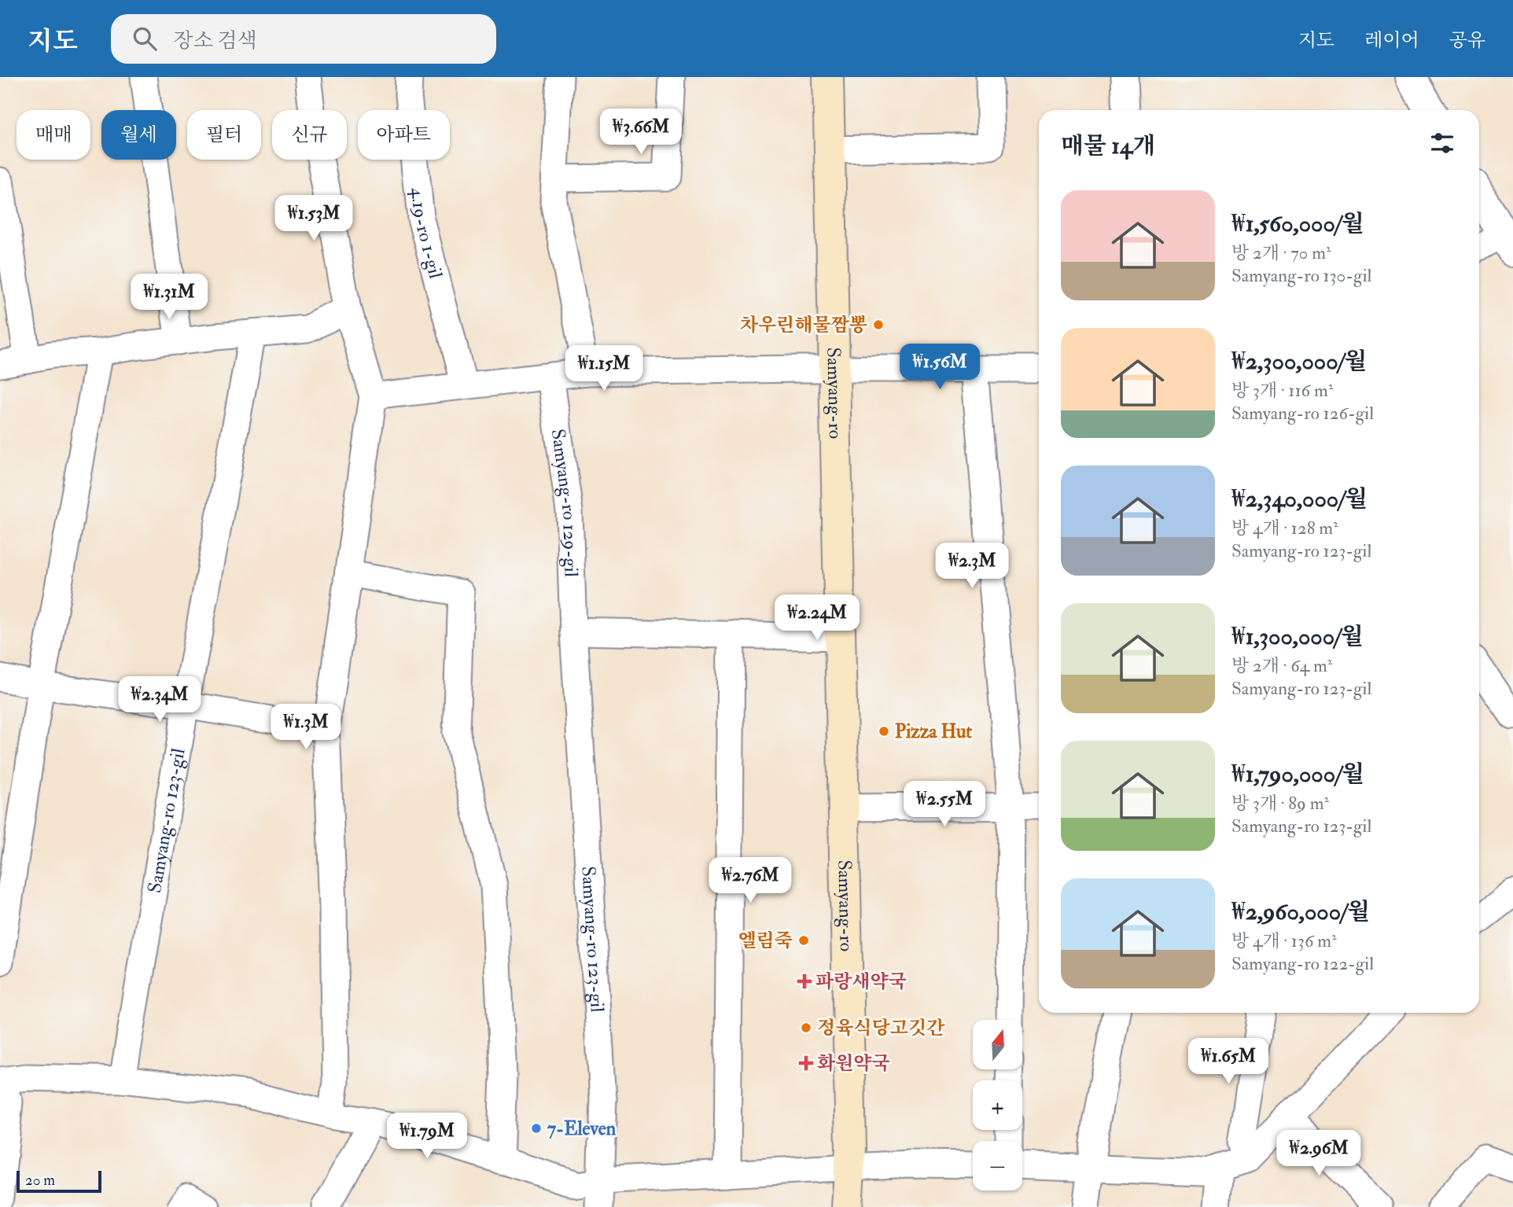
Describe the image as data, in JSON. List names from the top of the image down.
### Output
{
  "streets": {
    "main road": ["Samyang-ro"],
    "street": ["4.19-ro 1-gil", "Samyang-ro 129-gil", "Samyang-ro 123-gil"]
  },
  "crossings": [
    ["Samyang-ro 129-gil", "Samyang-ro 123-gil"]
  ],
  "places": {
    "other": [
      "차우린해물짬뽕",
      "Pizza Hut",
      "엘림죽",
      "정육식당고깃간",
      "7-Eleven"
    ],
    "health": ["파랑새약국", "화원약국"]
  },
  "scale_bar": "20 m",
  "north": "top",
  "page": {
    "header": "지도",
    "search": "장소 검색",
    "nav": ["지도", "레이어", "공유"],
    "price": [
      "₩3.66M",
      "₩1.53M",
      "₩1.31M",
      "₩1.56M",
      "₩1.15M",
      "₩2.3M",
      "₩2.24M",
      "₩2.34M",
      "₩1.3M",
      "₩2.55M",
      "₩2.76M",
      "₩1.65M",
      "₩1.79M",
      "₩2.96M"
    ],
    "chip": [
      "매매",
      "월세",
      "필터",
      "신규",
      "아파트"
    ],
    "heading": "매물 14개",
    "list": [
      {
        "name": "₩1,560,000/월",
        "note": "방 2개 · 70 m² · Samyang-ro 130-gil"
      },
      {
        "name": "₩2,300,000/월",
        "note": "방 3개 · 116 m² · Samyang-ro 126-gil"
      },
      {
        "name": "₩2,340,000/월",
        "note": "방 4개 · 128 m² · Samyang-ro 123-gil"
      },
      {
        "name": "₩1,300,000/월",
        "note": "방 2개 · 64 m² · Samyang-ro 123-gil"
      },
      {
        "name": "₩1,790,000/월",
        "note": "방 3개 · 89 m² · Samyang-ro 123-gil"
      },
      {
        "name": "₩2,960,000/월",
        "note": "방 4개 · 136 m² · Samyang-ro 122-gil"
      }
    ],
    "map_buttons": ["+", "−"],
    "scale": "20 m"
  }
}
